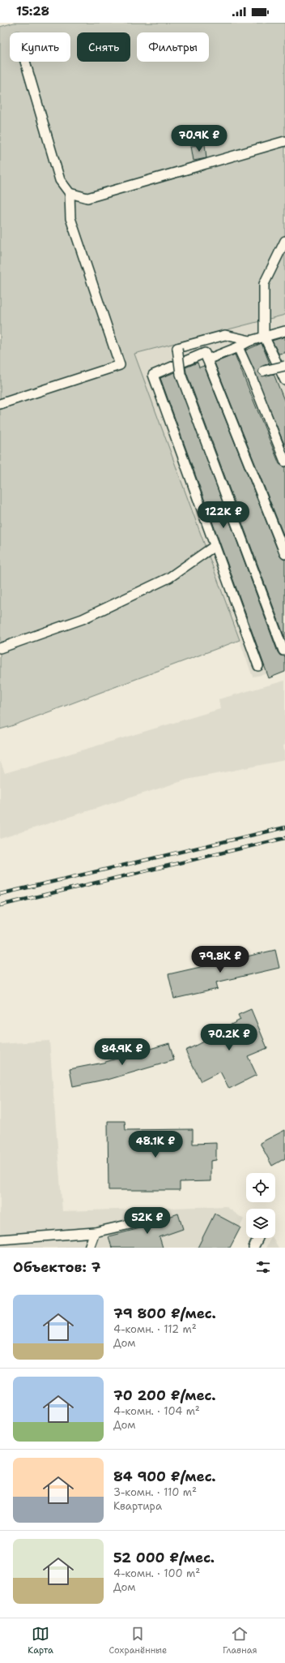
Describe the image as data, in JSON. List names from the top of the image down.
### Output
{
  "page": {
    "status": "15:28",
    "chip": ["Купить", "Снять", "Фильтры"],
    "price": [
      "70.9K ₽",
      "122K ₽",
      "79.8K ₽",
      "70.2K ₽",
      "84.9K ₽",
      "48.1K ₽",
      "52K ₽"
    ],
    "heading": "Объектов: 7",
    "list": [
      {
        "name": "79 800 ₽/мес.",
        "note": "4-комн. · 112 m² · Дом"
      },
      {
        "name": "70 200 ₽/мес.",
        "note": "4-комн. · 104 m² · Дом"
      },
      {
        "name": "84 900 ₽/мес.",
        "note": "3-комн. · 110 m² · Квартира"
      },
      {
        "name": "52 000 ₽/мес.",
        "note": "4-комн. · 100 m² · Дом"
      }
    ],
    "tabs": ["Карта", "Сохранённые", "Главная"]
  }
}
